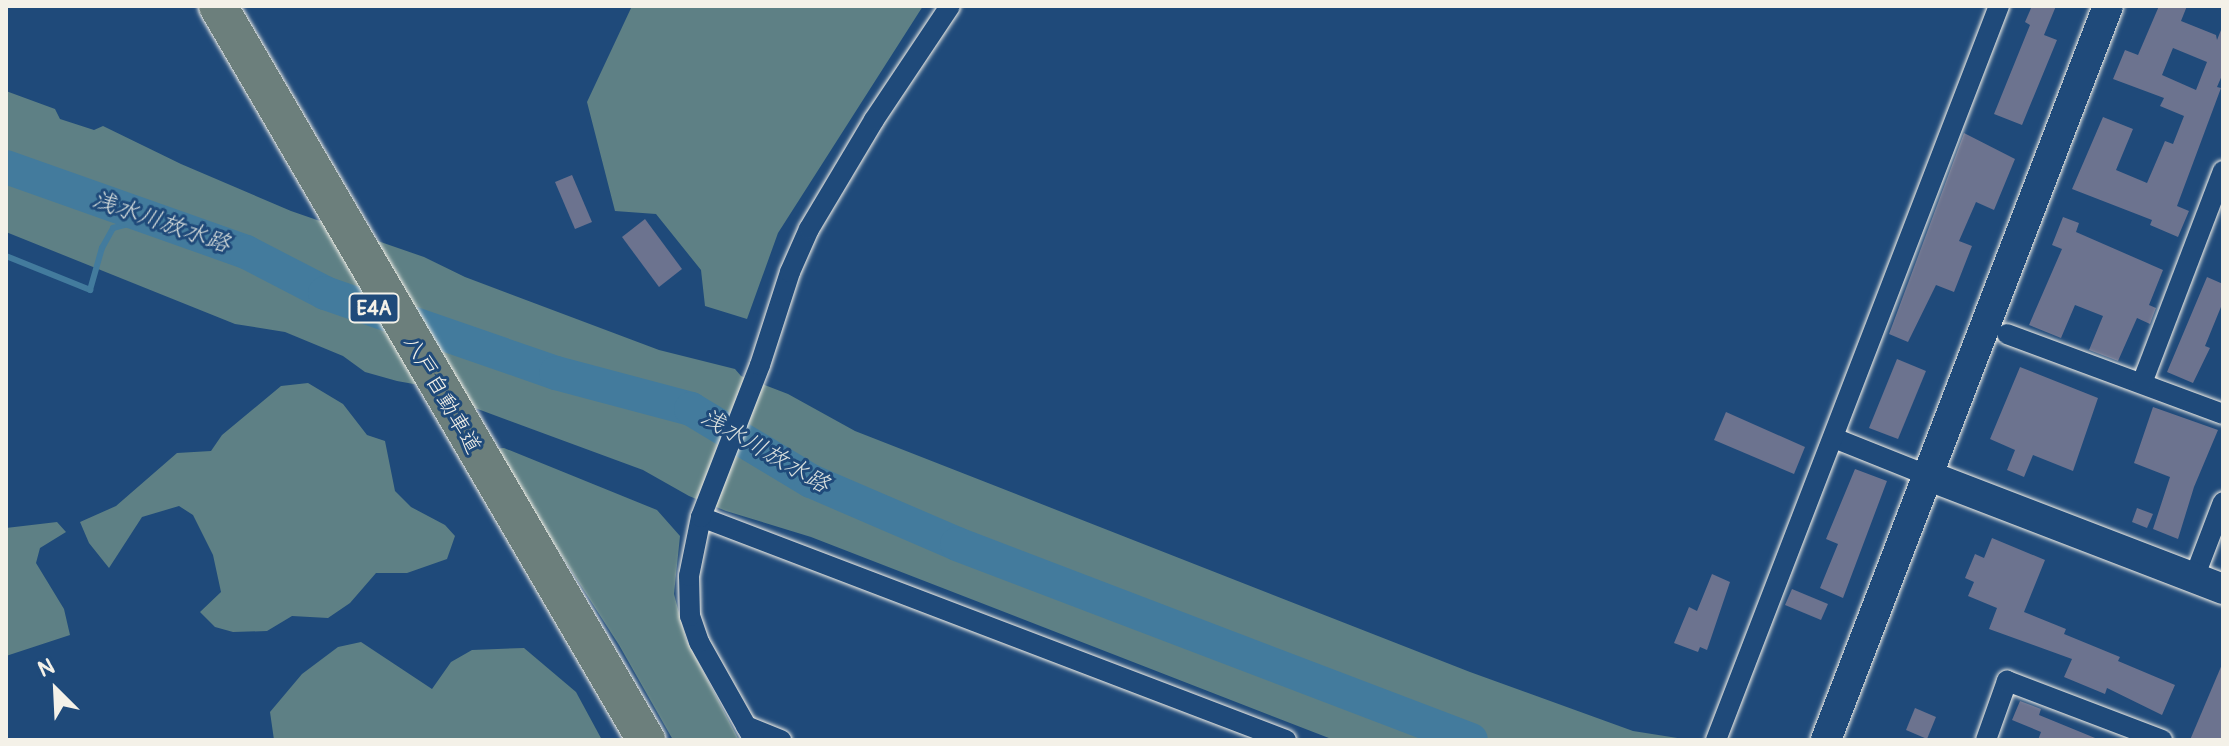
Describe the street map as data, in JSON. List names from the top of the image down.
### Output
{
  "streets": {
    "highway": ["E4A", "八戸自動車道"]
  },
  "water": ["浅水川放水路"],
  "north": "top left"
}
